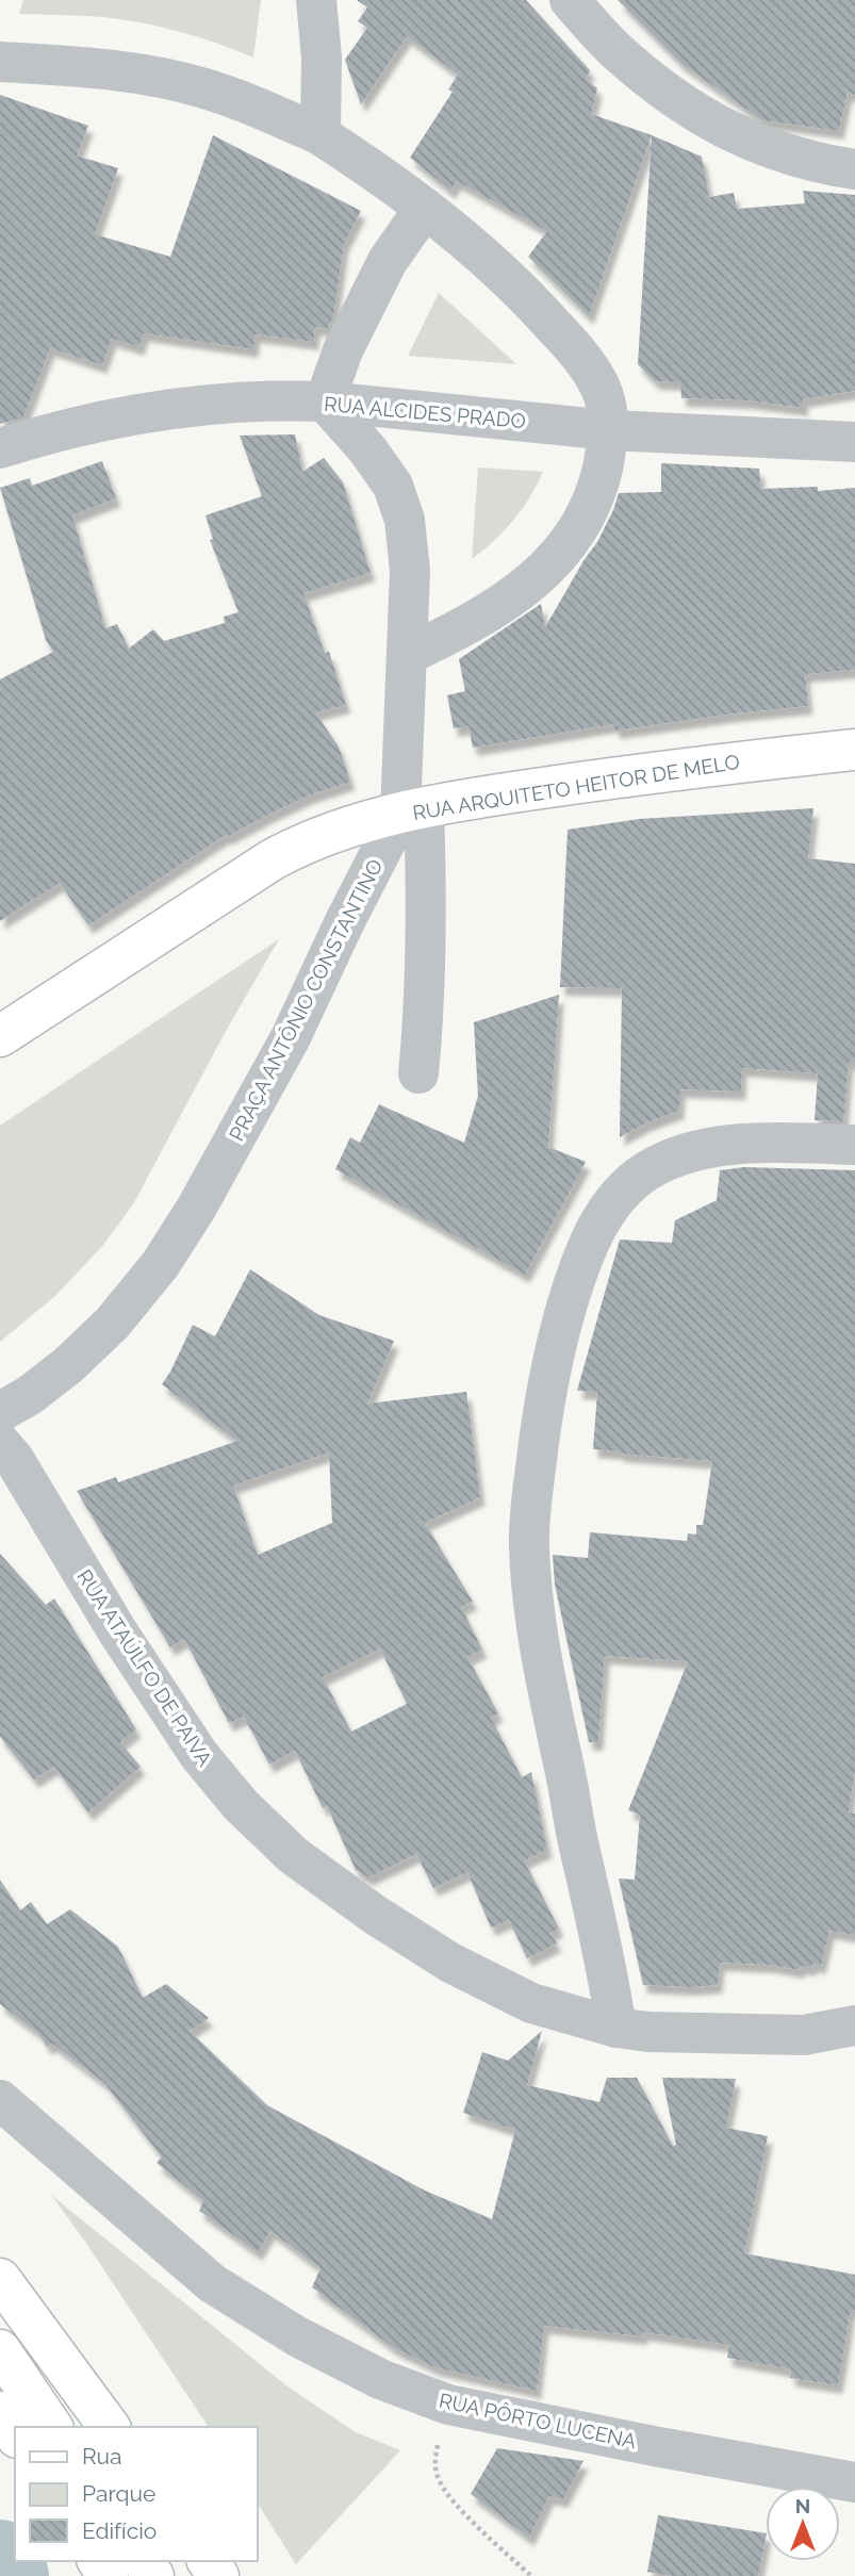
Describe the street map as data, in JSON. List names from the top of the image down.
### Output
{
  "streets": {
    "main road": ["RUA ARQUITETO HEITOR DE MELO"],
    "street": [
      "RUA ALCIDES PRADO",
      "PRAÇA ANTÔNIO CONSTANTINO",
      "RUA ATAÚLFO DE PAIVA",
      "RUA PÔRTO LUCENA"
    ]
  },
  "crossings": [
    ["RUA ARQUITETO HEITOR DE MELO", "PRAÇA ANTÔNIO CONSTANTINO"]
  ],
  "legend": ["Rua", "Parque", "Edifício"],
  "north": "top"
}
